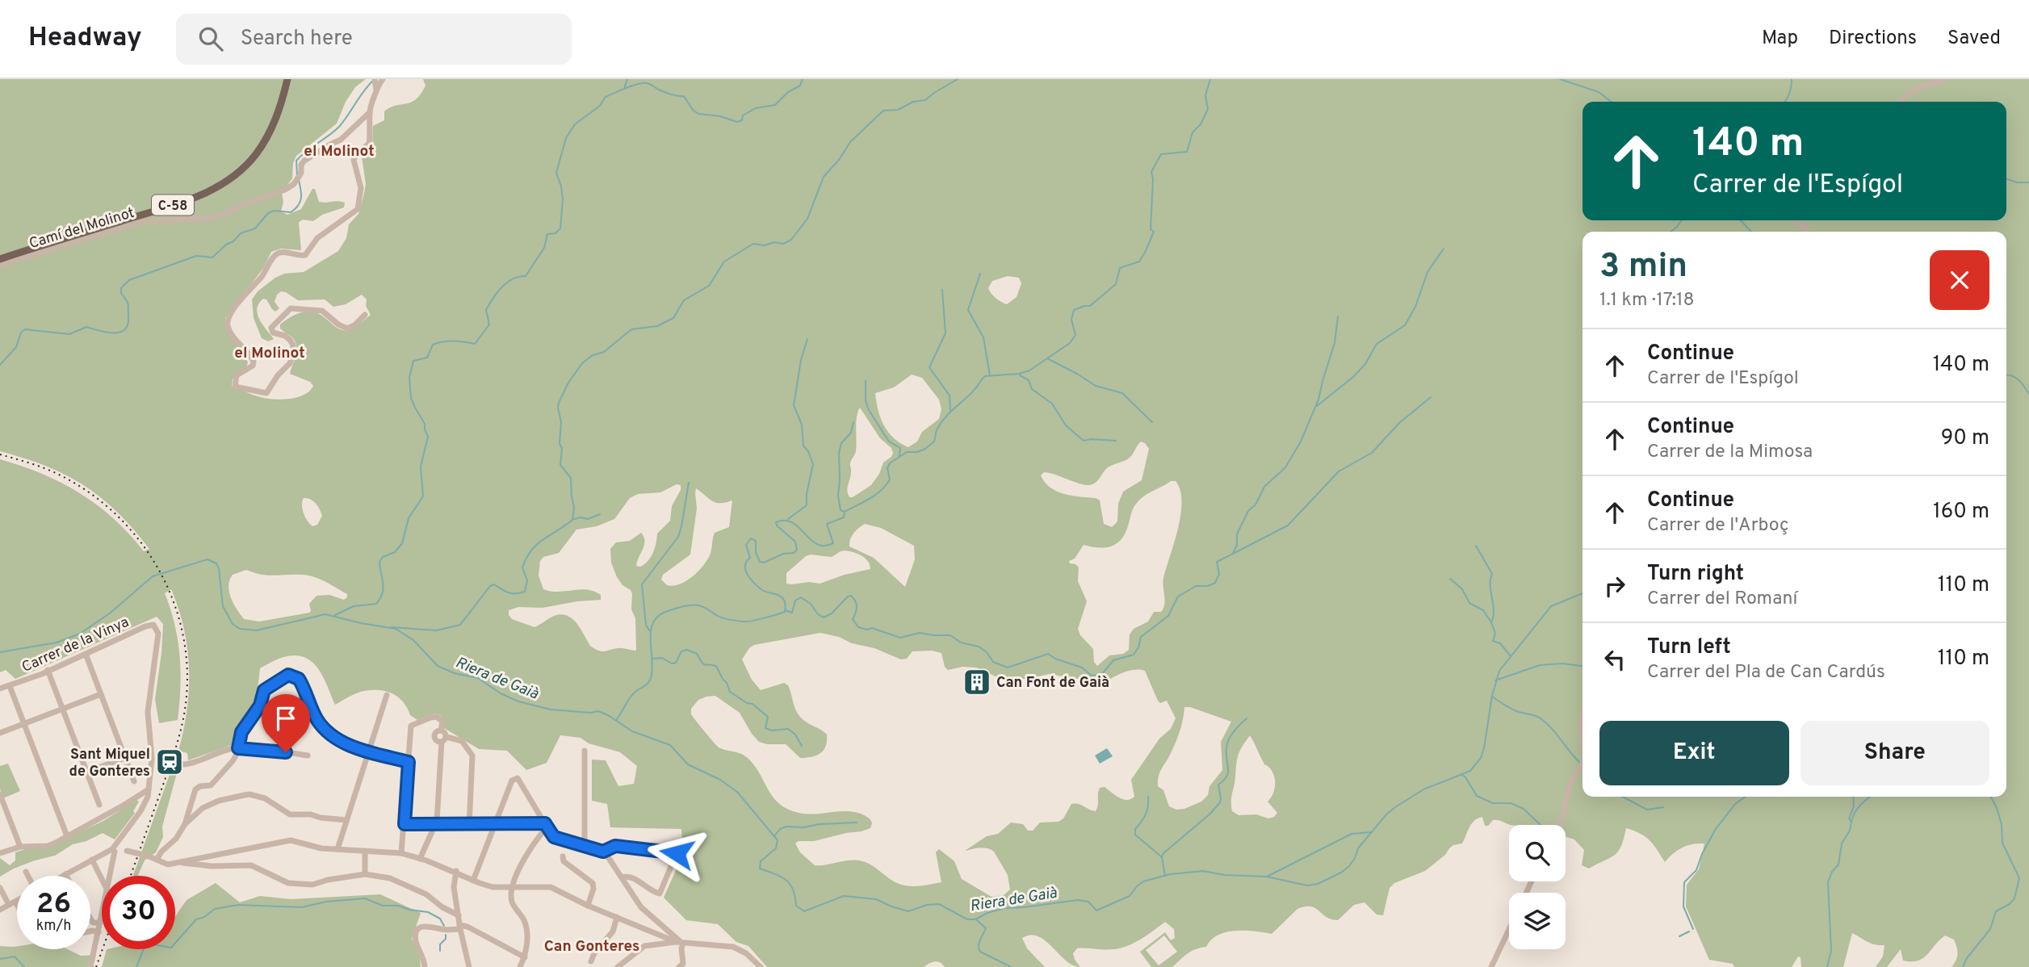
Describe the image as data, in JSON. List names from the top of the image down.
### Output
{
  "streets": {
    "main road": ["C-58"],
    "street": ["Camí del Molinot", "Carrer de la Vinya"]
  },
  "districts": ["el Molinot", "el Molinot", "Can Gonteres"],
  "water": ["Riera de Gaià"],
  "places": {
    "building": ["Can Font de Gaià"],
    "station": ["Sant Miquel de Gonteres"]
  },
  "page": {
    "header": "Headway",
    "search": "Search here",
    "nav": ["Map", "Directions", "Saved"],
    "turn": ["140 m", "Carrer de l'Espígol"],
    "heading": ["3 min", "1.1 km · 17:18"],
    "list": [
      {
        "name": "Continue",
        "note": "Carrer de l'Espígol",
        "value": "140 m"
      },
      {
        "name": "Continue",
        "note": "Carrer de la Mimosa",
        "value": "90 m"
      },
      {
        "name": "Continue",
        "note": "Carrer de l'Arboç",
        "value": "160 m"
      },
      {
        "name": "Turn right",
        "note": "Carrer del Romaní",
        "value": "110 m"
      },
      {
        "name": "Turn left",
        "note": "Carrer del Pla de Can Cardús",
        "value": "110 m"
      }
    ],
    "buttons": ["Exit", "Share"],
    "speed": "26 km/h",
    "limit": "30"
  }
}
